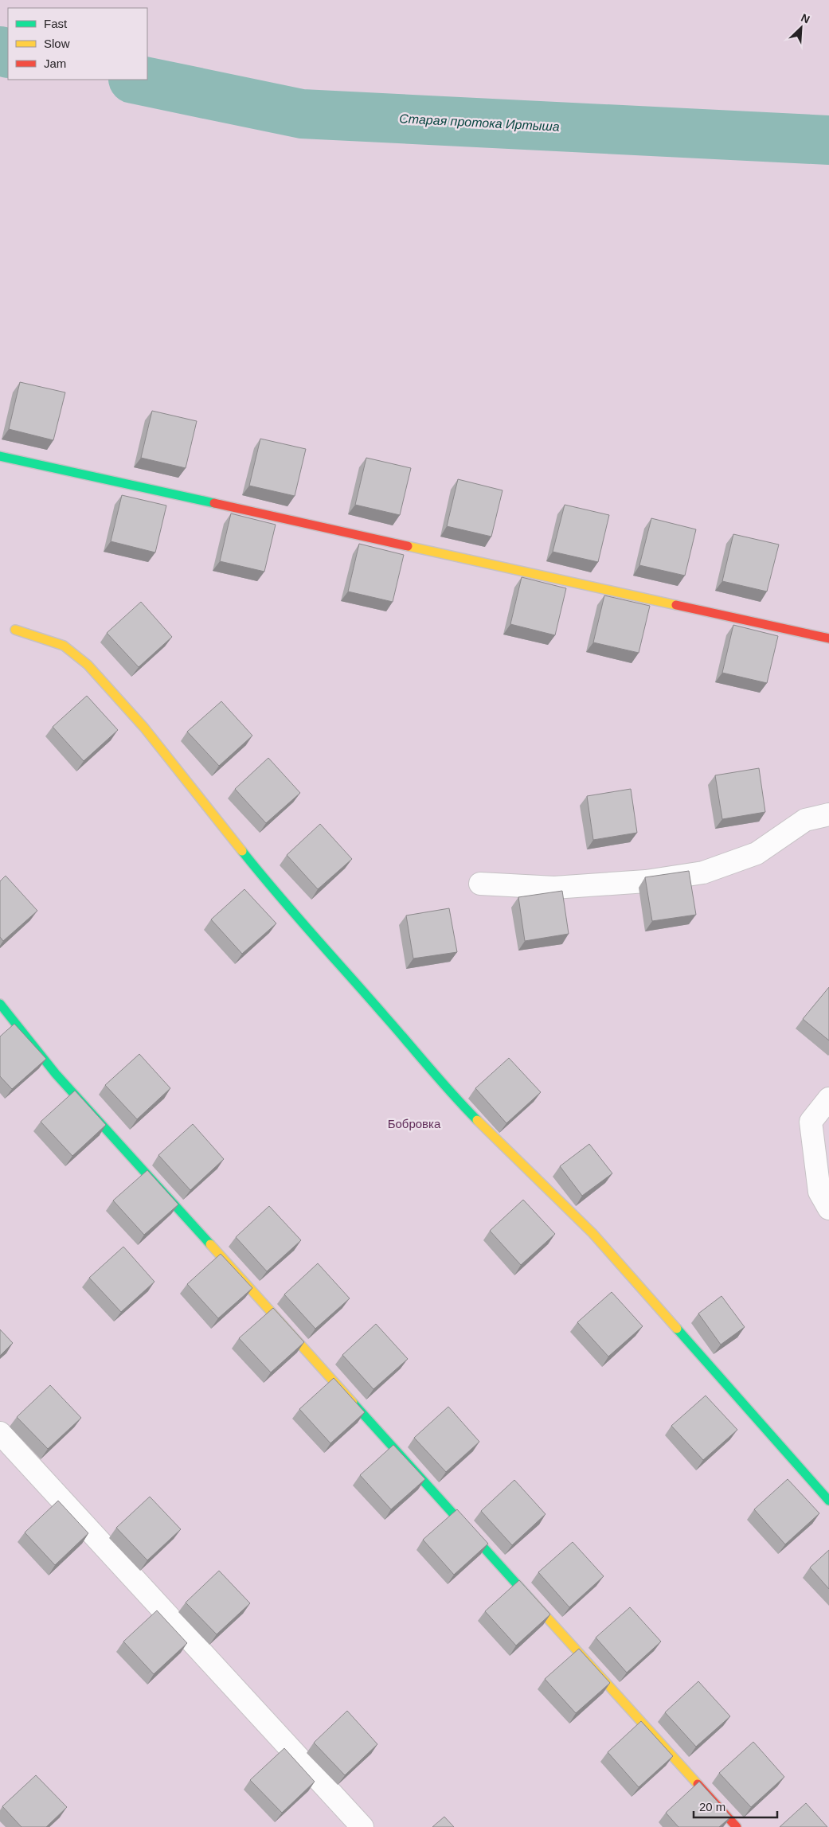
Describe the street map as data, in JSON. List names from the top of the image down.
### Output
{
  "water": ["Старая протока Иртыша"],
  "parks": ["Бобровка"],
  "legend": ["Fast", "Slow", "Jam"],
  "scale_bar": "20 m",
  "north": "top right"
}
